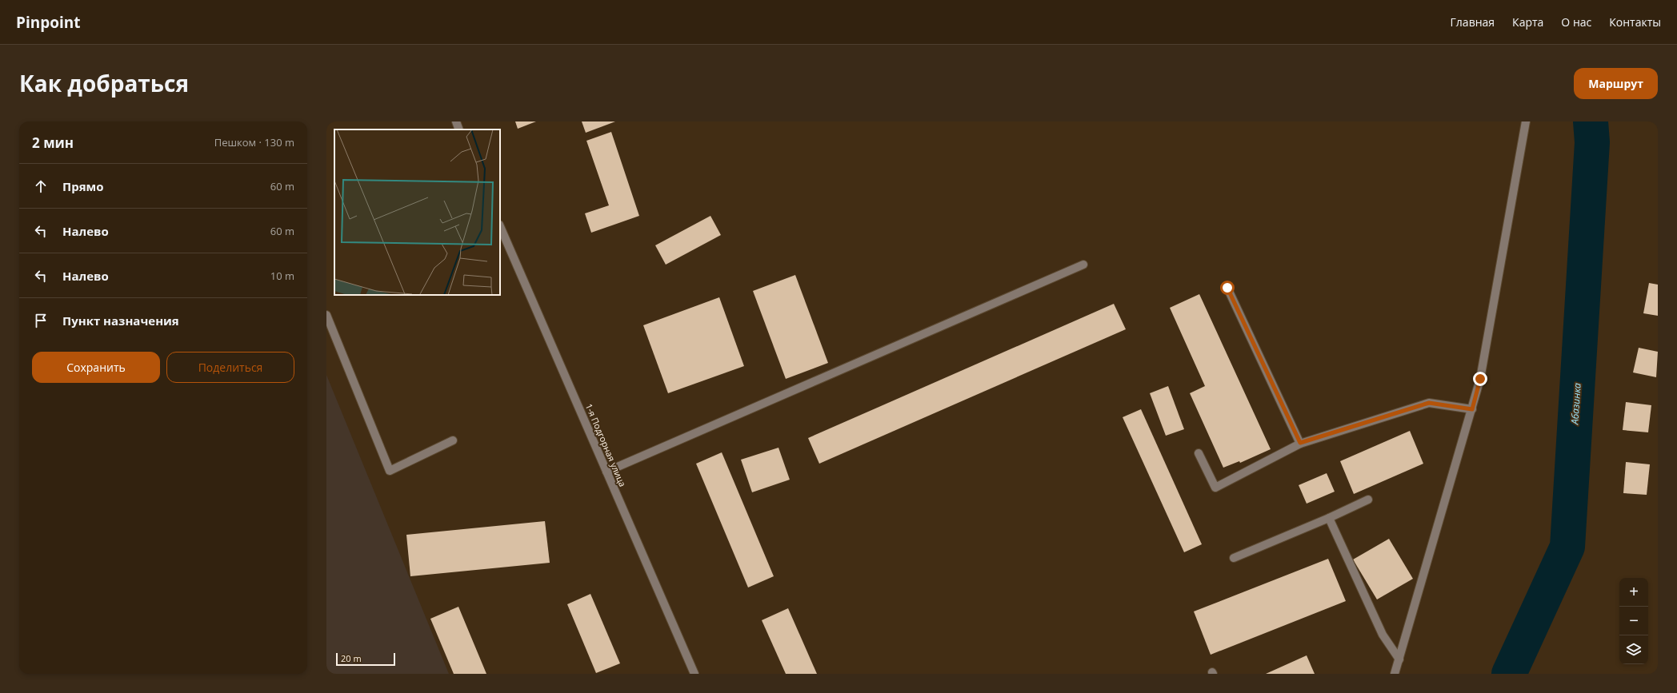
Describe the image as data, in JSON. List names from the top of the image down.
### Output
{
  "streets": {
    "street": ["1-я Подгорная улица"]
  },
  "water": ["Абазинка"],
  "scale_bar": "20 m",
  "page": {
    "header": "Pinpoint",
    "nav": [
      "Главная",
      "Карта",
      "О нас",
      "Контакты"
    ],
    "title": "Как добраться",
    "buttons": [
      "Маршрут",
      ["Сохранить", "Поделиться"]
    ],
    "heading": ["2 мин", "Пешком · 130 m"],
    "list": [
      ["Прямо", "60 m"],
      ["Налево", "60 m"],
      ["Налево", "10 m"],
      "Пункт назначения"
    ],
    "map_buttons": ["+", "−"],
    "scale": "20 m"
  }
}
